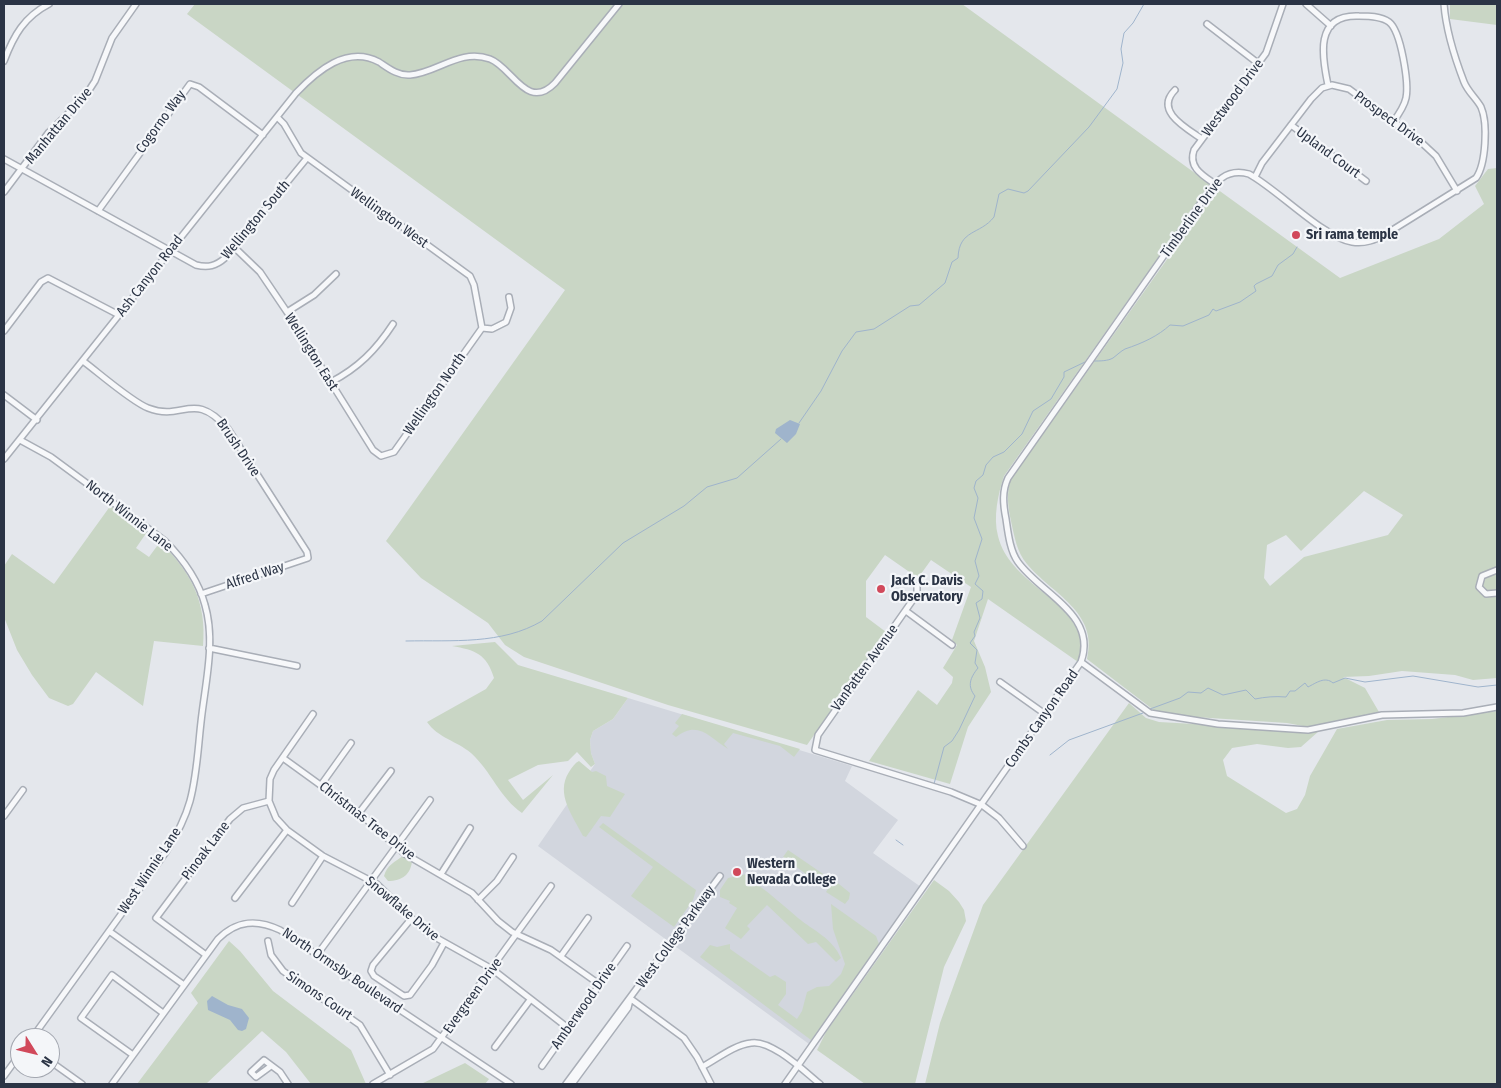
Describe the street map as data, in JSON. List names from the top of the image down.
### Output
{
  "streets": {
    "street": [
      "Westwood Drive",
      "Prospect Drive",
      "Cogorno Way",
      "Manhattan Drive",
      "Upland Court",
      "Wellington West",
      "Timberline Drive",
      "Wellington South",
      "Ash Canyon Road",
      "Wellington East",
      "Wellington North",
      "Brush Drive",
      "North Winnie Lane",
      "Alfred Way",
      "VanPatten Avenue",
      "Combs Canyon Road",
      "Christmas Tree Drive",
      "Pinoak Lane",
      "West Winnie Lane",
      "Snowflake Drive",
      "West College Parkway",
      "North Ormsby Boulevard",
      "Simons Court",
      "Evergreen Drive",
      "Amberwood Drive"
    ]
  },
  "crossings": [
    ["Westwood Drive", "Timberline Drive"],
    ["Prospect Drive", "Timberline Drive"],
    ["Cogorno Way", "Wellington South"],
    ["Cogorno Way", "Ash Canyon Road"],
    ["Manhattan Drive", "Wellington South"],
    ["Wellington West", "Wellington South"],
    ["Wellington West", "Ash Canyon Road"],
    ["Wellington West", "Wellington North"],
    ["Timberline Drive", "Combs Canyon Road"],
    ["Wellington South", "Ash Canyon Road"],
    ["Wellington South", "Wellington East"],
    ["Ash Canyon Road", "Brush Drive"],
    ["Ash Canyon Road", "North Winnie Lane"],
    ["Wellington East", "Wellington North"],
    ["Brush Drive", "Alfred Way"],
    ["North Winnie Lane", "Alfred Way"],
    ["North Winnie Lane", "West Winnie Lane"],
    ["VanPatten Avenue", "Combs Canyon Road"],
    ["Christmas Tree Drive", "Evergreen Drive"],
    ["Christmas Tree Drive", "Amberwood Drive"],
    ["Pinoak Lane", "Snowflake Drive"],
    ["Pinoak Lane", "North Ormsby Boulevard"],
    ["Snowflake Drive", "Evergreen Drive"],
    ["Snowflake Drive", "Amberwood Drive"],
    ["North Ormsby Boulevard", "Evergreen Drive"],
    ["Simons Court", "Evergreen Drive"]
  ],
  "places": ["Sri rama temple", "Jack C. Davis Observatory", "Western Nevada College"],
  "north": "bottom right"
}
